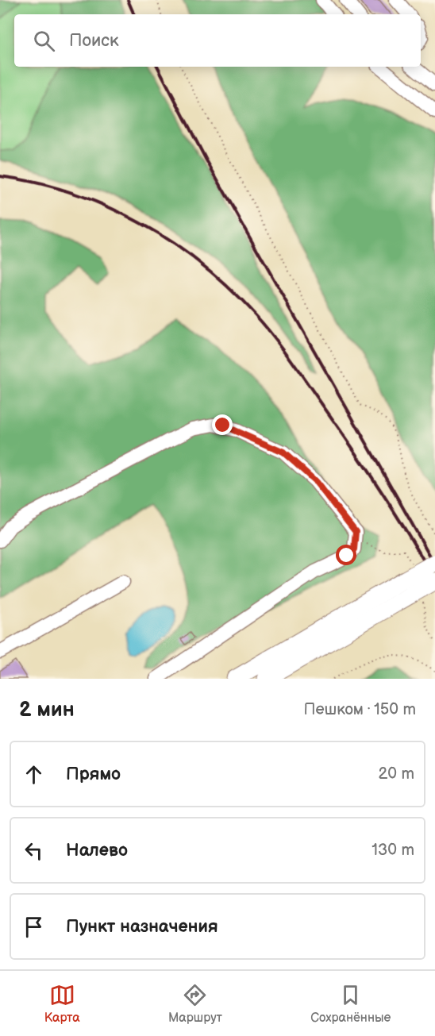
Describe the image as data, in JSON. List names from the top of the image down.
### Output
{
  "page": {
    "search": "Поиск",
    "heading": ["2 мин", "Пешком · 150 m"],
    "list": [
      ["Прямо", "20 m"],
      ["Налево", "130 m"],
      "Пункт назначения"
    ],
    "nav": ["Карта", "Маршрут", "Сохранённые"]
  }
}
